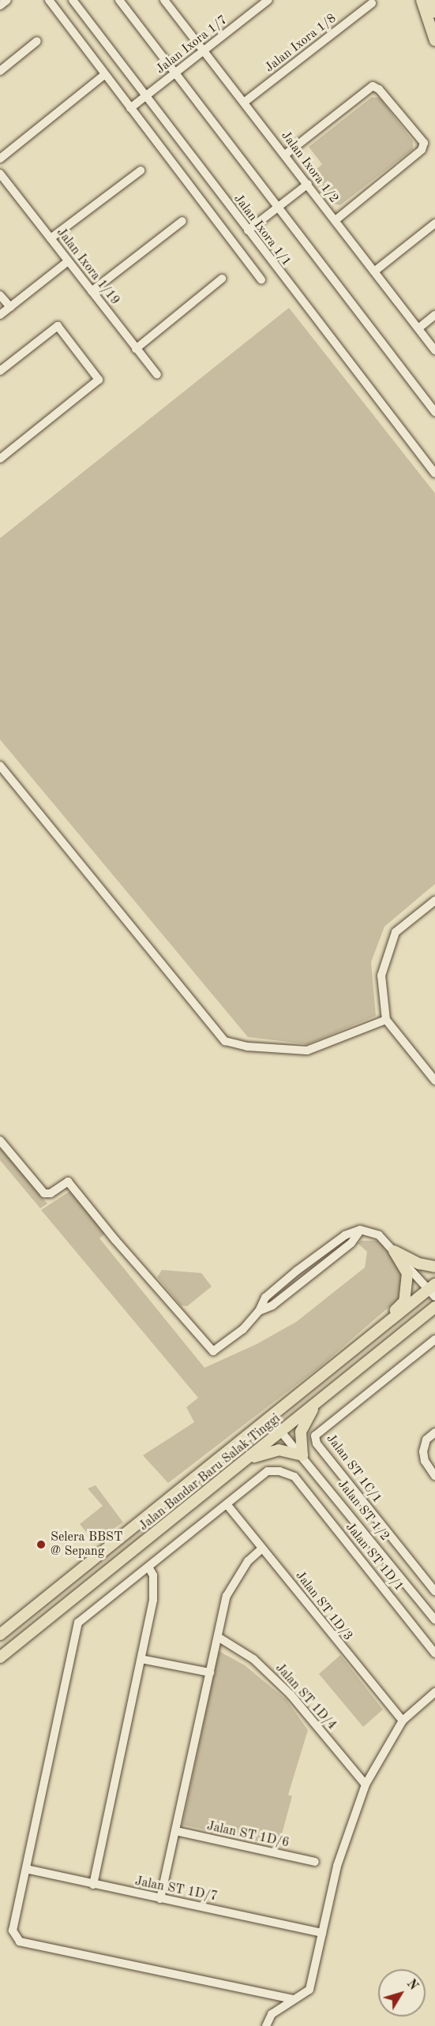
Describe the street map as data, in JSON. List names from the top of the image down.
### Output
{
  "streets": {
    "main road": ["Jalan Bandar Baru Salak Tinggi"],
    "street": [
      "Jalan Ixora 1/8",
      "Jalan Ixora 1/7",
      "Jalan Ixora 1/2",
      "Jalan Ixora 1/1",
      "Jalan Ixora 1/19",
      "Jalan ST 1C/1",
      "Jalan ST 1/2",
      "Jalan ST 1D/1",
      "Jalan ST 1D/3",
      "Jalan ST 1D/4",
      "Jalan ST 1D/6",
      "Jalan ST 1D/7"
    ]
  },
  "crossings": [
    ["Jalan Ixora 1/8", "Jalan Ixora 1/2"],
    ["Jalan Ixora 1/7", "Jalan Ixora 1/2"],
    ["Jalan Ixora 1/7", "Jalan Ixora 1/1"],
    ["Jalan Bandar Baru Salak Tinggi", "Jalan ST 1/2"],
    ["Jalan ST 1D/1", "Jalan ST 1D/3"]
  ],
  "places": ["Selera BBST @ Sepang"],
  "north": "top right"
}
